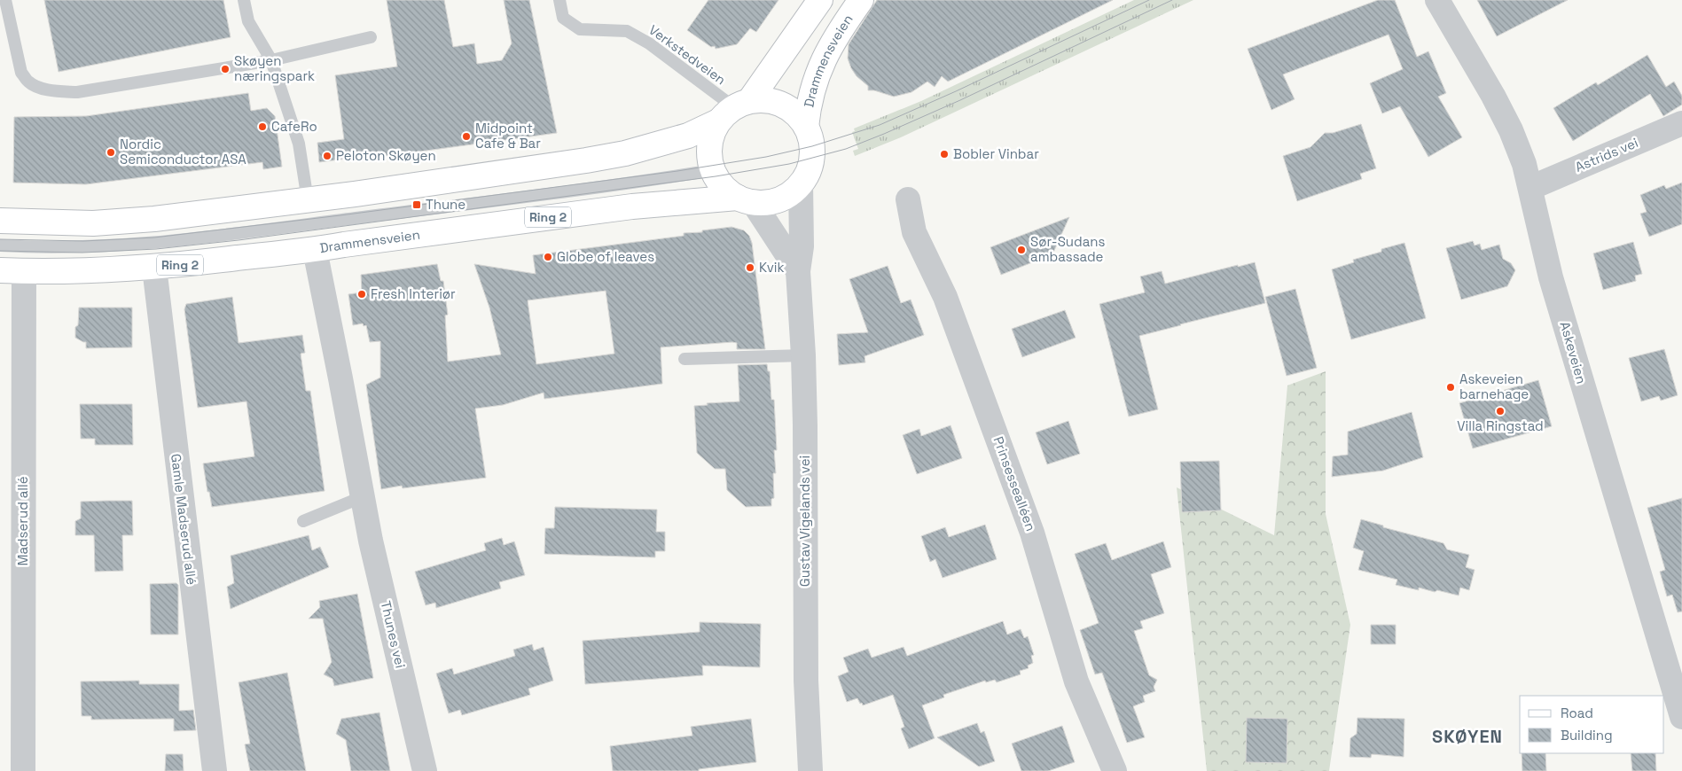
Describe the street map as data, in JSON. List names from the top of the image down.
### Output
{
  "streets": {
    "main road": ["Drammensveien", "Ring 2"],
    "street": [
      "Astrids vei",
      "Askeveien",
      "Prinsessealléen",
      "Gamle Madserud allé",
      "Madserud allé",
      "Gustav Vigelands vei",
      "Thunes vei"
    ],
    "lane": ["Verkstedveien"]
  },
  "crossings": [
    ["Verkstedveien", "Drammensveien"],
    ["Verkstedveien", "Gustav Vigelands vei"],
    ["Drammensveien", "Gamle Madserud allé"],
    ["Drammensveien", "Madserud allé"],
    ["Drammensveien", "Gustav Vigelands vei"],
    ["Drammensveien", "Thunes vei"],
    ["Astrids vei", "Askeveien"]
  ],
  "districts": ["SKØYEN"],
  "places": {
    "other": [
      "Skøyen næringspark",
      "CafeRo",
      "Midpoint Cafe & Bar",
      "Nordic Semiconductor ASA",
      "Bobler Vinbar",
      "Peloton Skøyen",
      "Sør-Sudans ambassade",
      "Globe of leaves",
      "Kvik",
      "Fresh Interiør",
      "Askeveien barnehage",
      "Villa Ringstad"
    ],
    "transit": ["Thune"]
  },
  "legend": ["Road", "Building"]
}
